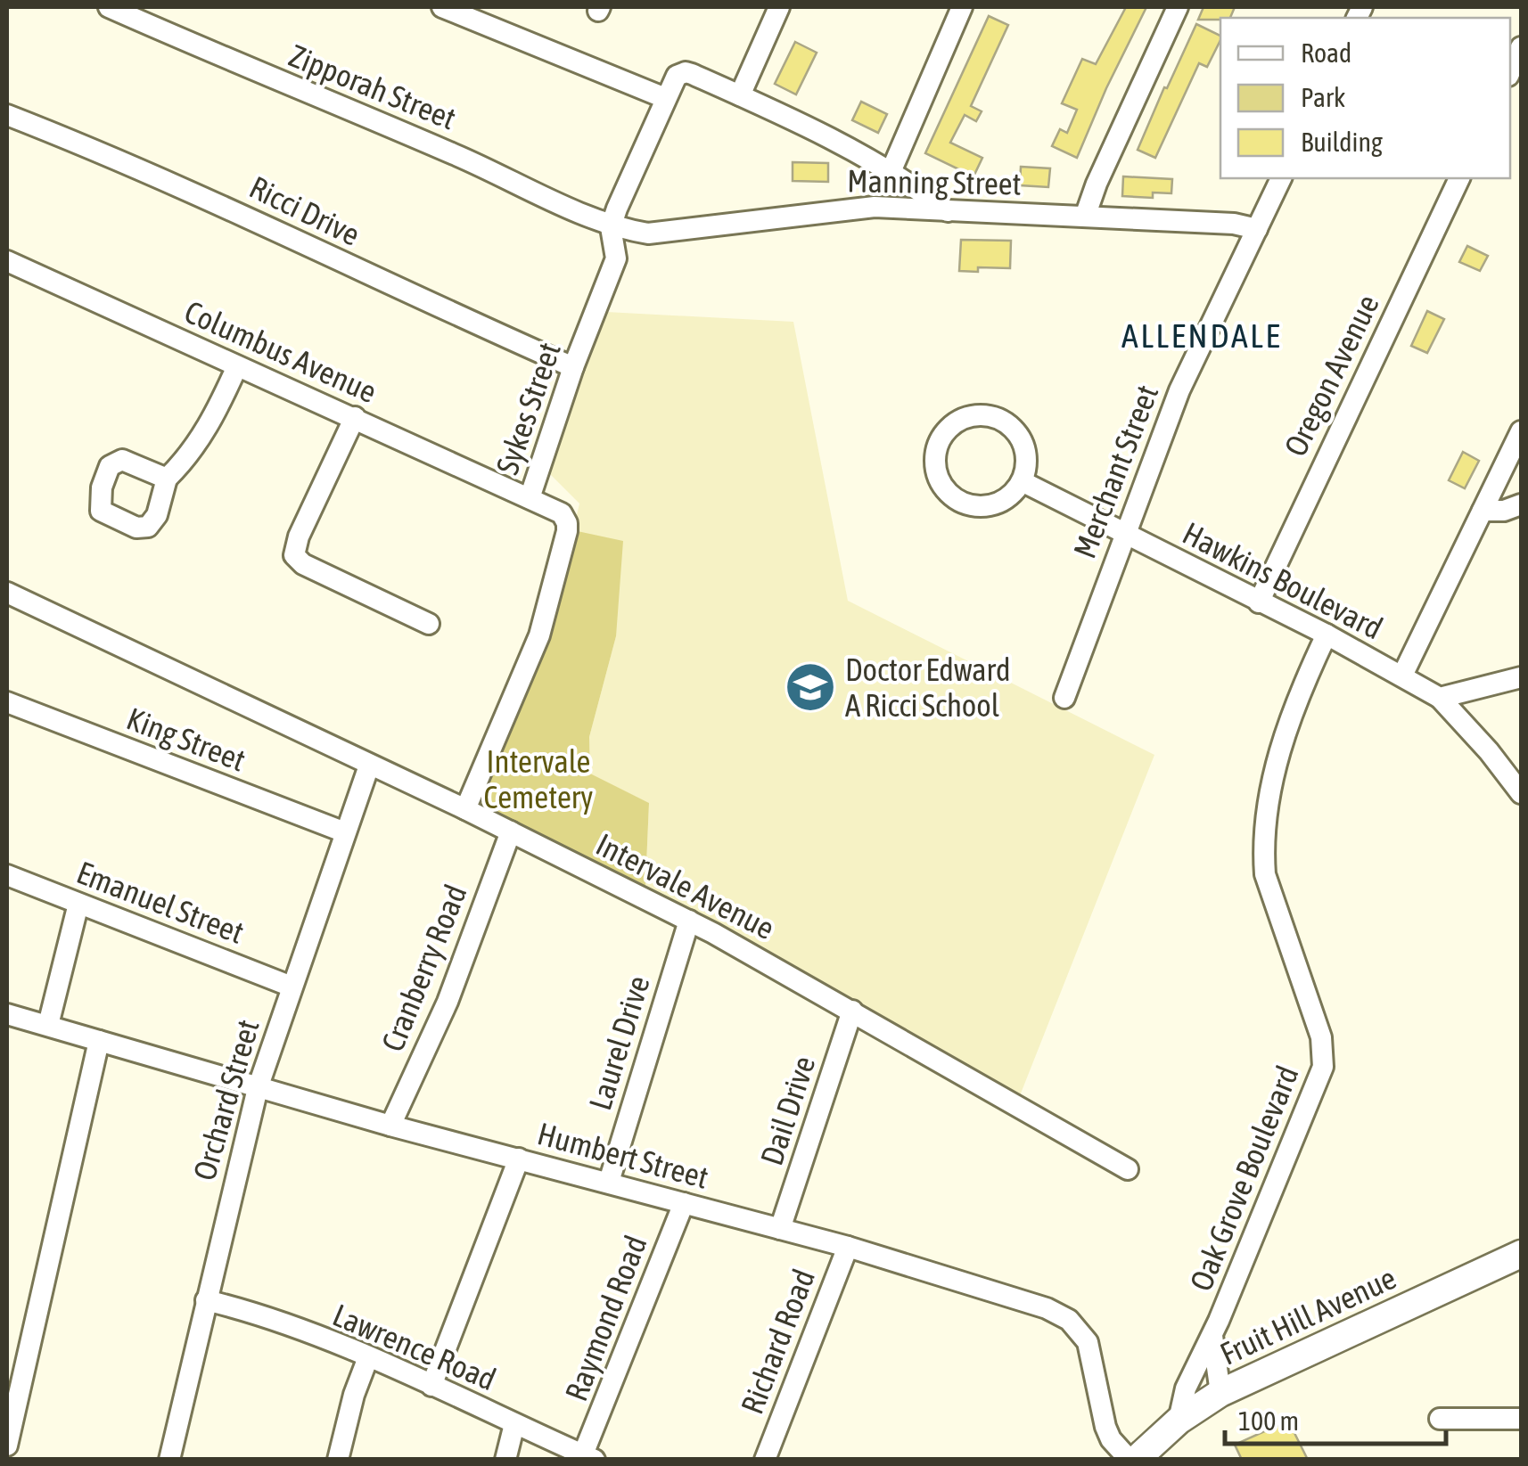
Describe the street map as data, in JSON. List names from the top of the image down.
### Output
{
  "streets": {
    "main road": ["Fruit Hill Avenue"],
    "street": [
      "Zipporah Street",
      "Manning Street",
      "Ricci Drive",
      "Columbus Avenue",
      "Oregon Avenue",
      "Sykes Street",
      "Merchant Street",
      "Hawkins Boulevard",
      "King Street",
      "Intervale Avenue",
      "Emanuel Street",
      "Cranberry Road",
      "Laurel Drive",
      "Orchard Street",
      "Dail Drive",
      "Humbert Street",
      "Oak Grove Boulevard",
      "Raymond Road",
      "Richard Road",
      "Lawrence Road"
    ]
  },
  "crossings": [
    ["Zipporah Street", "Manning Street"],
    ["Zipporah Street", "Sykes Street"],
    ["Manning Street", "Sykes Street"],
    ["Manning Street", "Merchant Street"],
    ["Ricci Drive", "Sykes Street"],
    ["Columbus Avenue", "Sykes Street"],
    ["Oregon Avenue", "Hawkins Boulevard"],
    ["Sykes Street", "Intervale Avenue"],
    ["Merchant Street", "Hawkins Boulevard"],
    ["Hawkins Boulevard", "Oak Grove Boulevard"],
    ["King Street", "Orchard Street"],
    ["Intervale Avenue", "Cranberry Road"],
    ["Intervale Avenue", "Laurel Drive"],
    ["Intervale Avenue", "Orchard Street"],
    ["Intervale Avenue", "Dail Drive"],
    ["Emanuel Street", "Orchard Street"],
    ["Cranberry Road", "Humbert Street"],
    ["Laurel Drive", "Humbert Street"],
    ["Orchard Street", "Humbert Street"],
    ["Orchard Street", "Lawrence Road"],
    ["Dail Drive", "Humbert Street"],
    ["Humbert Street", "Fruit Hill Avenue"],
    ["Humbert Street", "Raymond Road"],
    ["Humbert Street", "Richard Road"],
    ["Oak Grove Boulevard", "Fruit Hill Avenue"],
    ["Raymond Road", "Lawrence Road"]
  ],
  "districts": ["ALLENDALE"],
  "parks": ["Intervale Cemetery"],
  "places": {
    "school or university": ["Doctor Edward A Ricci School"]
  },
  "legend": ["Road", "Park", "Building"],
  "scale_bar": "100 m"
}
